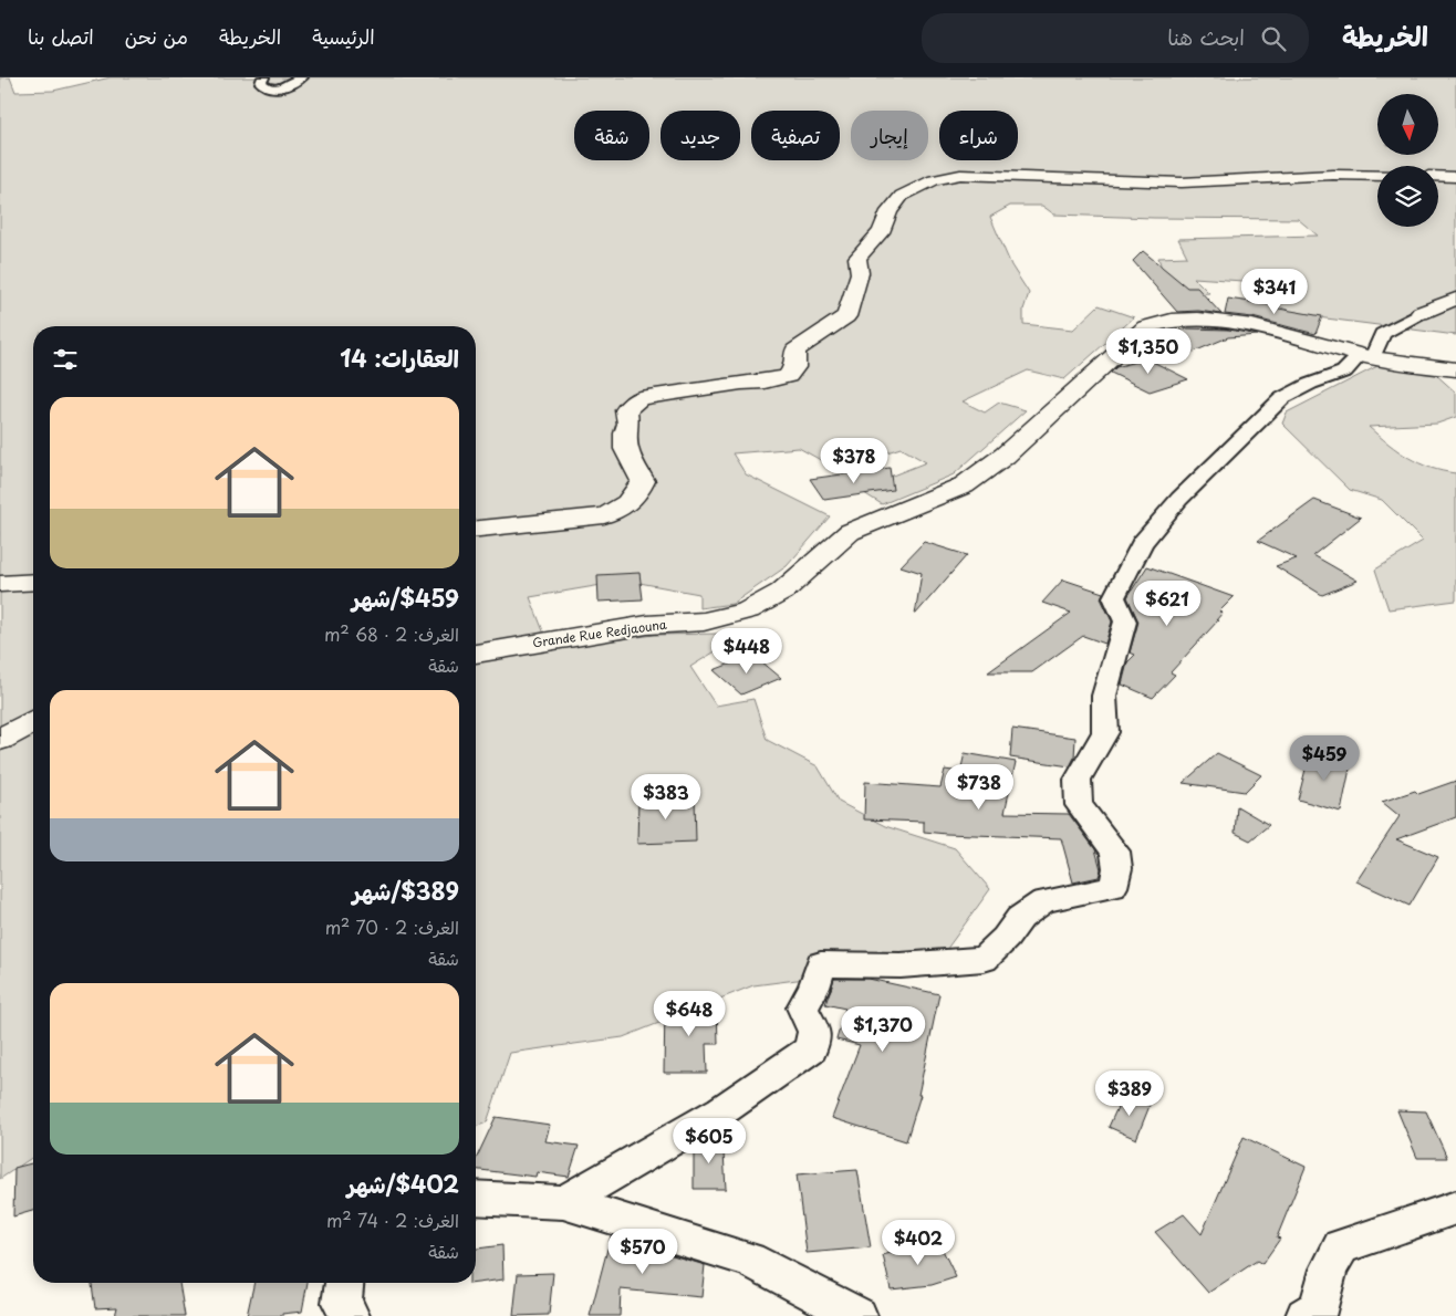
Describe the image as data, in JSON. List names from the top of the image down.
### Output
{
  "streets": {
    "street": ["Grande Rue Redjaouna"]
  },
  "north": "bottom",
  "page": {
    "header": "الخريطة",
    "search": "ابحث هنا",
    "nav": [
      "الرئيسية",
      "الخريطة",
      "من نحن",
      "اتصل بنا"
    ],
    "chip": [
      "شراء",
      "إيجار",
      "تصفية",
      "جديد",
      "شقة"
    ],
    "price": [
      "$341",
      "$1,350",
      "$378",
      "$621",
      "$448",
      "$459",
      "$738",
      "$383",
      "$648",
      "$1,370",
      "$389",
      "$605",
      "$402",
      "$570"
    ],
    "heading": "العقارات: 14",
    "list": [
      {
        "name": "$459/شهر",
        "note": "الغرف: 2 · 68 m² · شقة"
      },
      {
        "name": "$389/شهر",
        "note": "الغرف: 2 · 70 m² · شقة"
      },
      {
        "name": "$402/شهر",
        "note": "الغرف: 2 · 74 m² · شقة"
      }
    ]
  }
}
